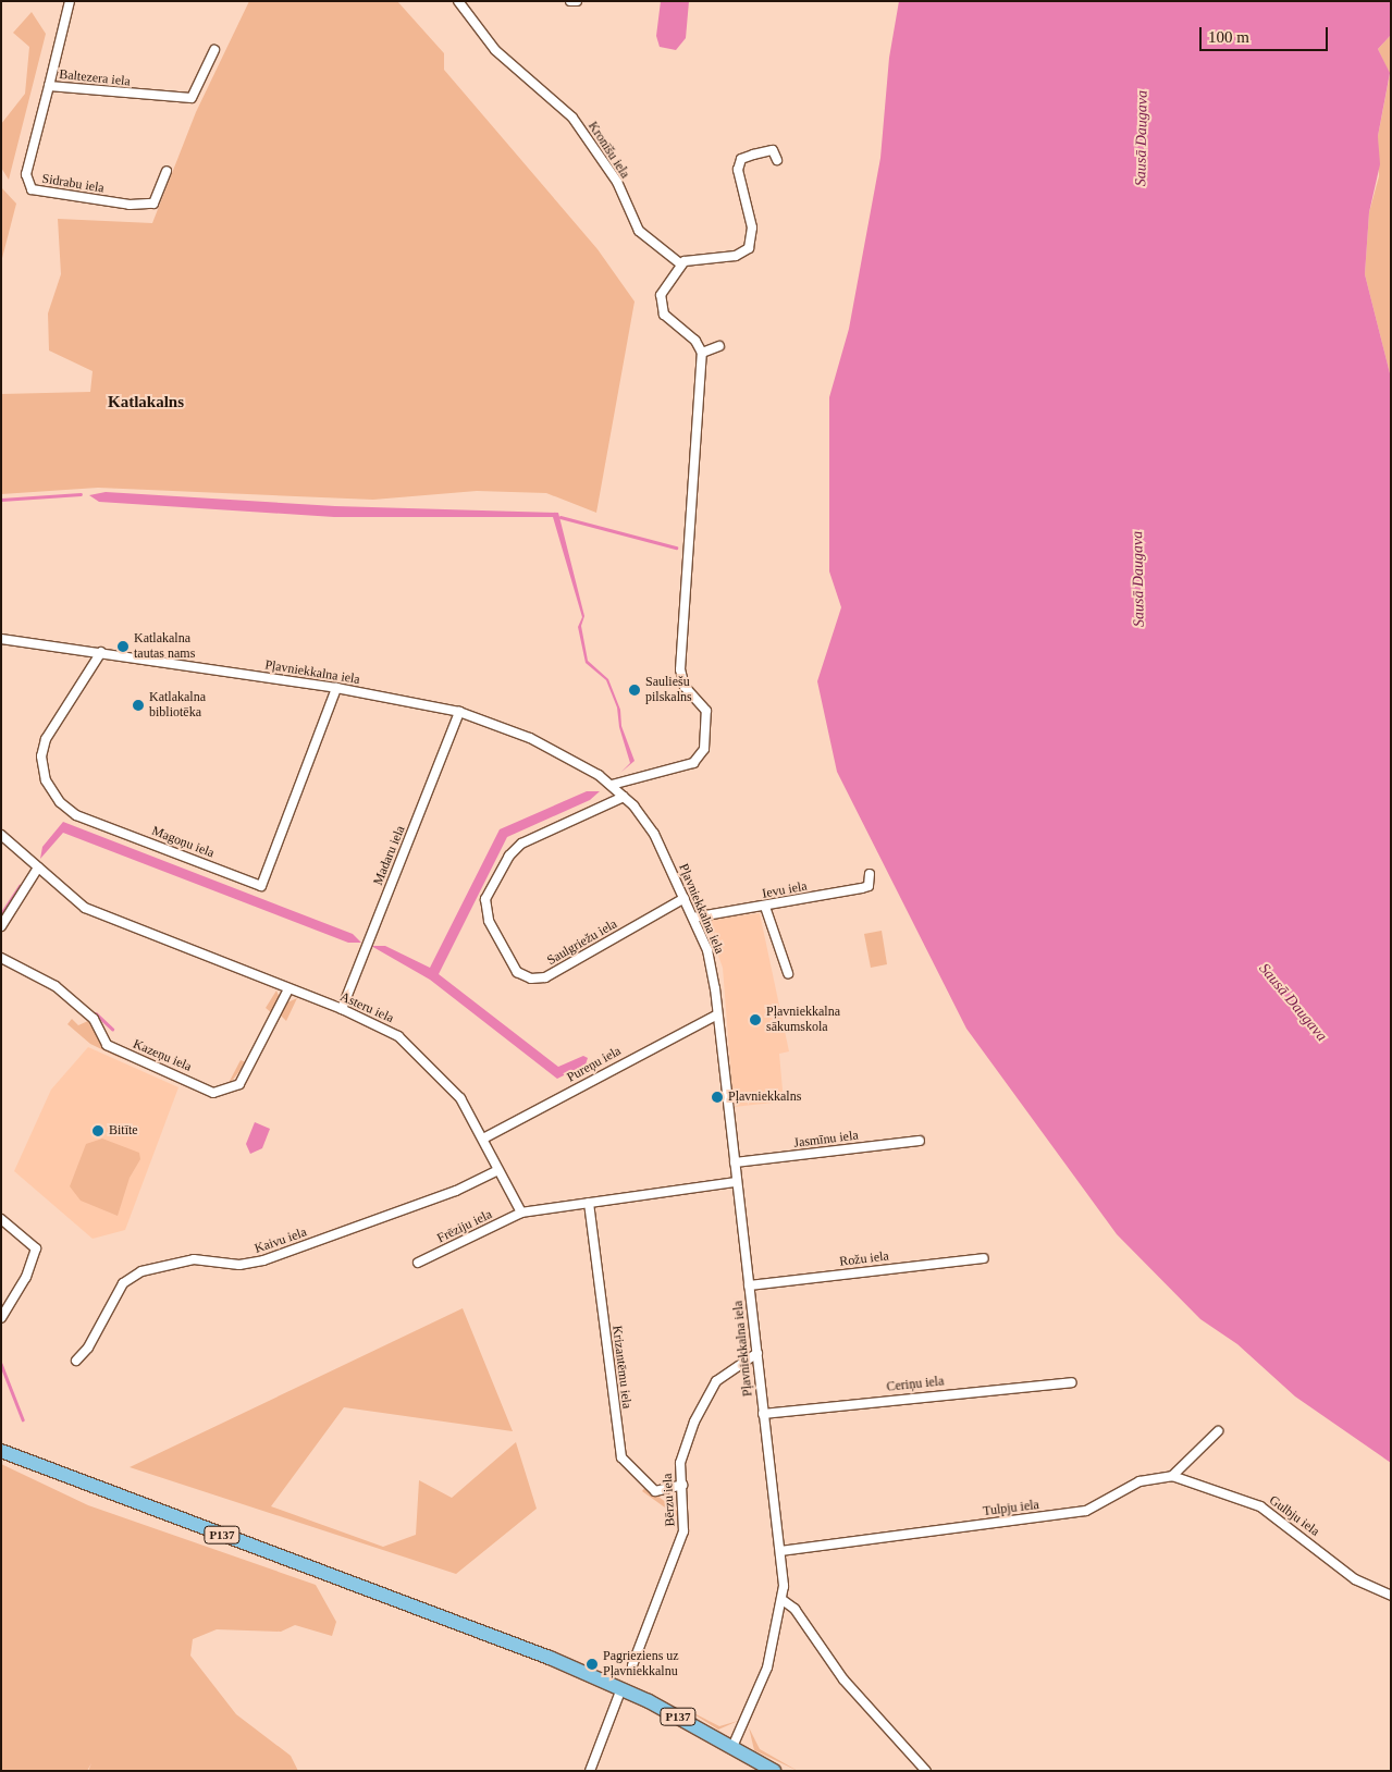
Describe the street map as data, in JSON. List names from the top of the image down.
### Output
{
  "streets": {
    "main road": ["P137"],
    "street": [
      "Baltezera iela",
      "Kronīšu iela",
      "Sidrabu iela",
      "Pļavniekkalna iela",
      "Magoņu iela",
      "Madaru iela",
      "Ievu iela",
      "Saulgriežu iela",
      "Asteru iela",
      "Kazeņu iela",
      "Pureņu iela",
      "Jasmīnu iela",
      "Frēziju iela",
      "Kaivu iela",
      "Rožu iela",
      "Krizantēmu iela",
      "Ceriņu iela",
      "Bērzu iela",
      "Tulpju iela",
      "Gulbju iela"
    ]
  },
  "crossings": [
    ["Baltezera iela", "Sidrabu iela"],
    ["Pļavniekkalna iela", "Magoņu iela"],
    ["Pļavniekkalna iela", "Madaru iela"],
    ["Pļavniekkalna iela", "Ievu iela"],
    ["Pļavniekkalna iela", "Saulgriežu iela"],
    ["Pļavniekkalna iela", "Pureņu iela"],
    ["Pļavniekkalna iela", "Jasmīnu iela"],
    ["Pļavniekkalna iela", "Rožu iela"],
    ["Pļavniekkalna iela", "Ceriņu iela"],
    ["Pļavniekkalna iela", "Bērzu iela"],
    ["Pļavniekkalna iela", "Tulpju iela"],
    ["Pļavniekkalna iela", "P137"],
    ["Madaru iela", "Asteru iela"],
    ["Asteru iela", "Kazeņu iela"],
    ["Asteru iela", "Pureņu iela"],
    ["Asteru iela", "Frēziju iela"],
    ["Asteru iela", "Kaivu iela"],
    ["Krizantēmu iela", "Bērzu iela"],
    ["Tulpju iela", "Gulbju iela"]
  ],
  "districts": ["Katlakalns"],
  "water": ["Sausā Daugava"],
  "places": [
    "Katlakalna tautas nams",
    "Sauliešu pilskalns",
    "Katlakalna bibliotēka",
    "Pļavniekkalna sākumskola",
    "Pļavniekkalns",
    "Bitīte",
    "Pagrieziens uz Pļavniekkalnu"
  ],
  "scale_bar": "100 m"
}
